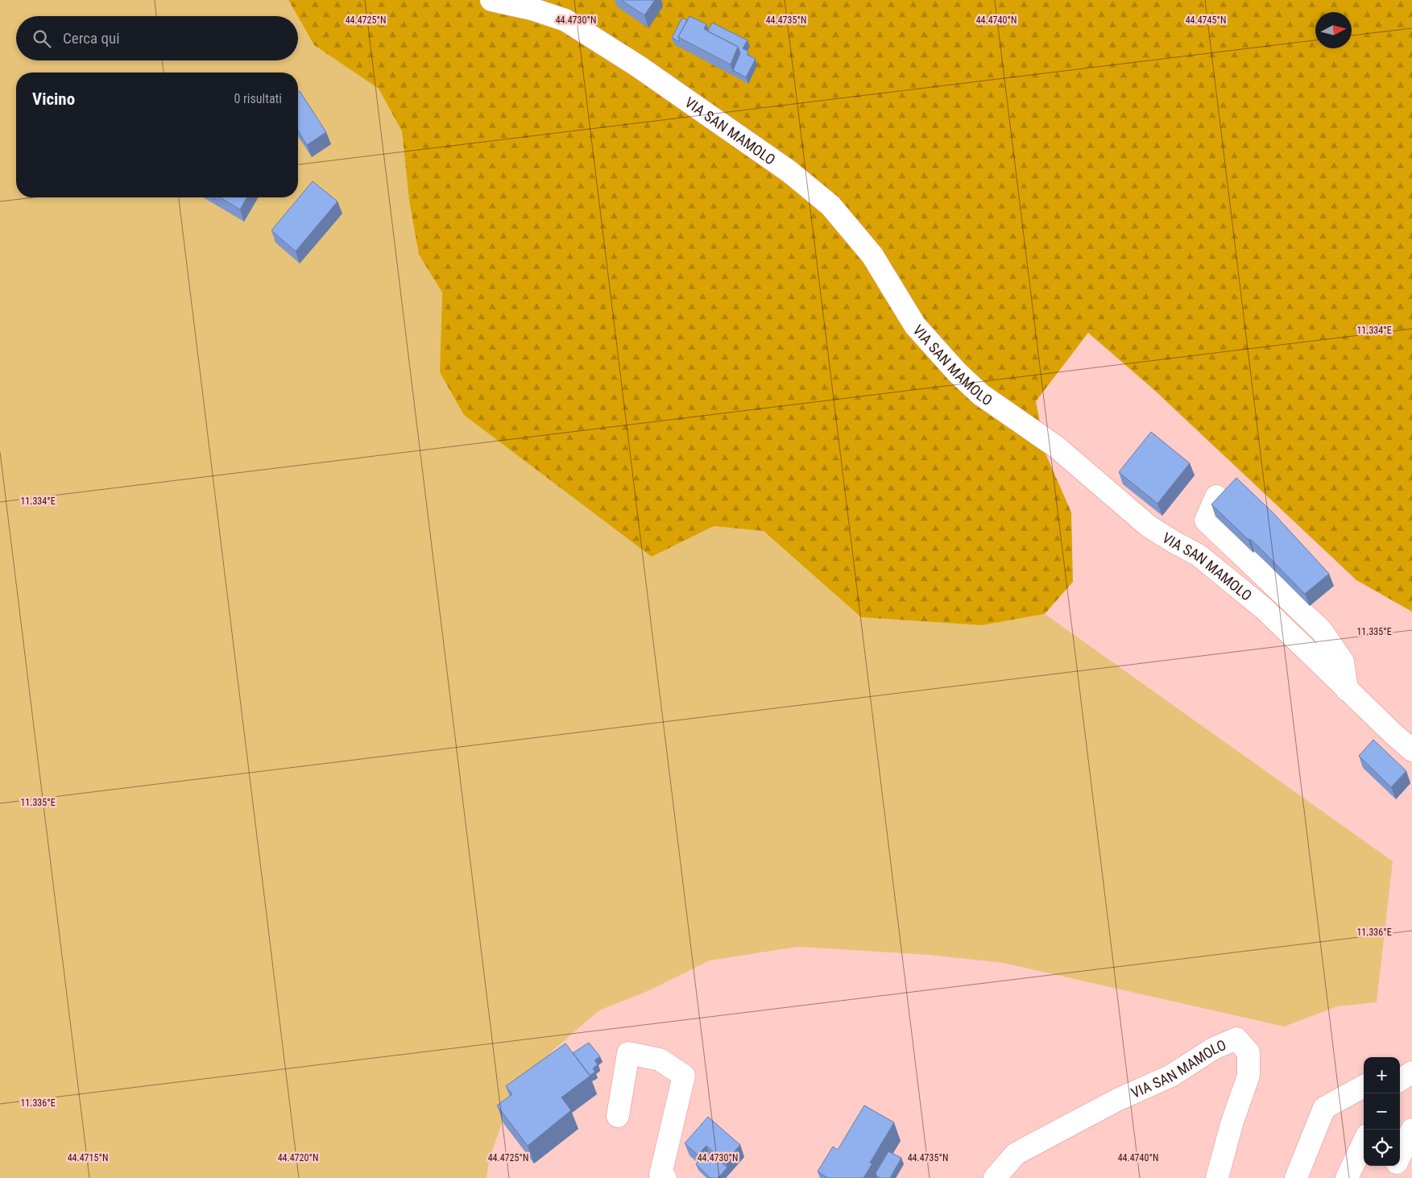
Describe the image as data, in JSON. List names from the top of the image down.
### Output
{
  "streets": {
    "street": ["VIA SAN MAMOLO"]
  },
  "north": "right",
  "page": {
    "search": "Cerca qui",
    "heading": ["Vicino", "0 risultati"],
    "map_buttons": ["+", "−"]
  },
  "coordinates": [
    "44.4725°N",
    "44.4730°N",
    "44.4735°N",
    "44.4740°N",
    "44.4745°N",
    "11.334°E",
    "11.335°E",
    "11.336°E",
    "44.4715°N",
    "44.4720°N"
  ]
}
